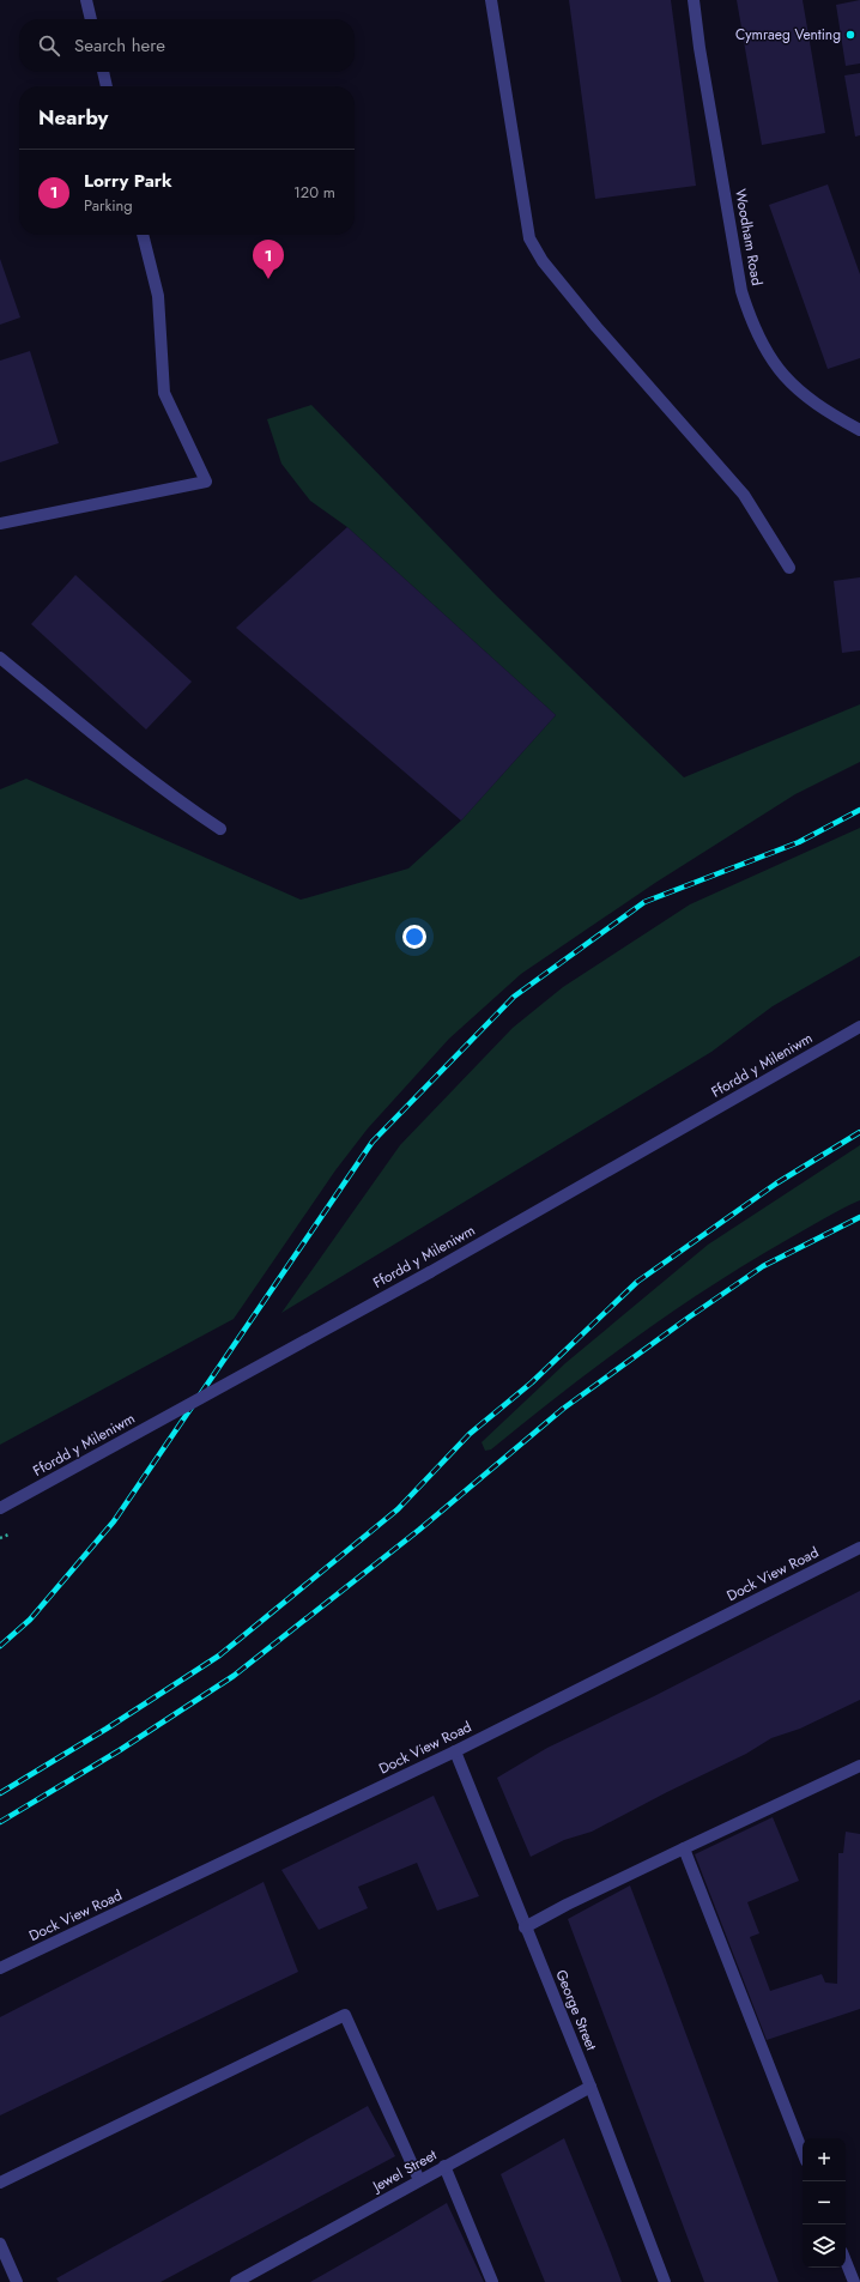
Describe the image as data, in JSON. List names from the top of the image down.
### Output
{
  "streets": {
    "street": [
      "Woodham Road",
      "Ffordd y Mileniwm",
      "Dock View Road",
      "George Street",
      "Jewel Street"
    ]
  },
  "crossings": [
    ["Dock View Road", "George Street"],
    ["George Street", "Jewel Street"]
  ],
  "places": ["Cymraeg Venting"],
  "page": {
    "search": "Search here",
    "heading": "Nearby",
    "list": [
      {
        "mark": "1",
        "name": "Lorry Park",
        "note": "Parking",
        "value": "120 m"
      }
    ],
    "pins": "1",
    "map_buttons": ["+", "−"]
  }
}
